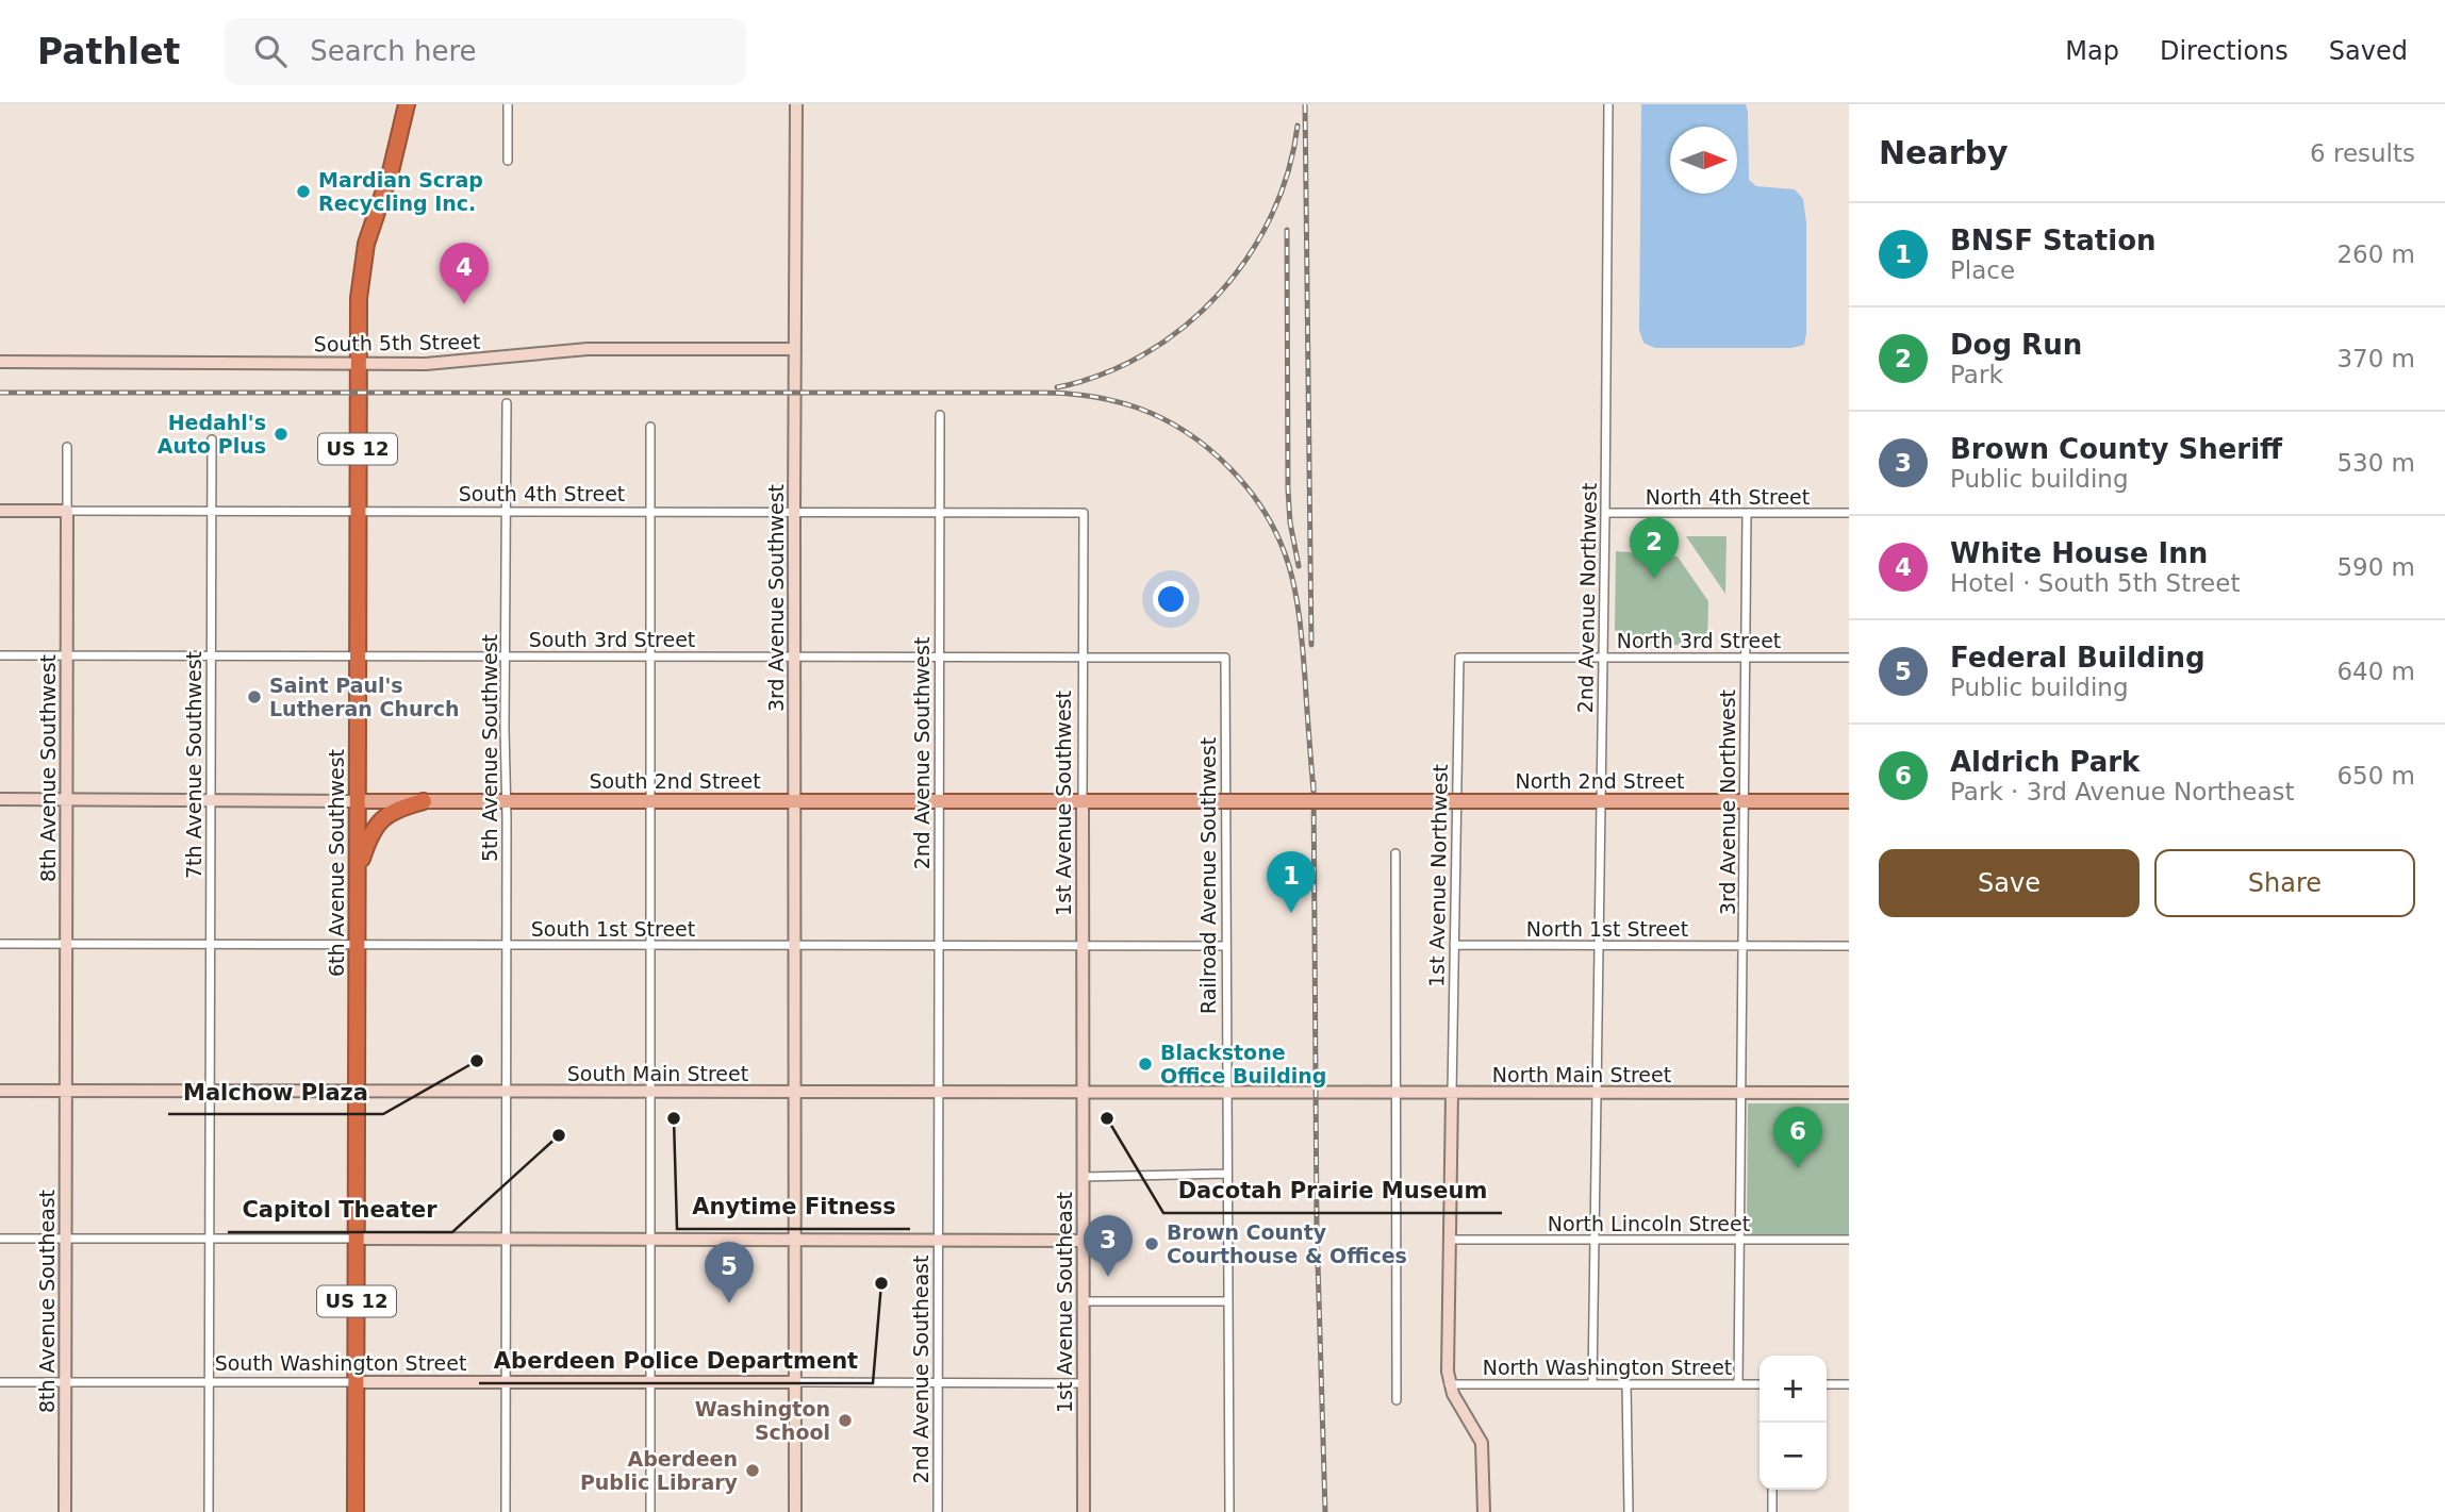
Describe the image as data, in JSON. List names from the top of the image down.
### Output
{
  "streets": {
    "highway": ["US 12", "6th Avenue Southwest"],
    "main road": ["South 2nd Street", "North 2nd Street"],
    "street": [
      "South 5th Street",
      "South 4th Street",
      "North 4th Street",
      "3rd Avenue Southwest",
      "2nd Avenue Northwest",
      "South 3rd Street",
      "North 3rd Street",
      "5th Avenue Southwest",
      "2nd Avenue Southwest",
      "7th Avenue Southwest",
      "8th Avenue Southwest",
      "3rd Avenue Northwest",
      "1st Avenue Southwest",
      "Railroad Avenue Southwest",
      "1st Avenue Northwest",
      "South 1st Street",
      "North 1st Street",
      "South Main Street",
      "North Main Street",
      "North Lincoln Street",
      "8th Avenue Southeast",
      "1st Avenue Southeast",
      "South Washington Street",
      "North Washington Street",
      "2nd Avenue Southeast"
    ]
  },
  "crossings": [
    ["South 5th Street", "3rd Avenue Southwest"],
    ["South 5th Street", "6th Avenue Southwest"],
    ["US 12", "6th Avenue Southwest"],
    ["US 12", "South Main Street"],
    ["US 12", "South Washington Street"],
    ["South 4th Street", "3rd Avenue Southwest"],
    ["South 4th Street", "5th Avenue Southwest"],
    ["South 4th Street", "2nd Avenue Southwest"],
    ["South 4th Street", "7th Avenue Southwest"],
    ["South 4th Street", "8th Avenue Southwest"],
    ["South 4th Street", "1st Avenue Southwest"],
    ["South 4th Street", "6th Avenue Southwest"],
    ["North 4th Street", "2nd Avenue Northwest"],
    ["North 4th Street", "3rd Avenue Northwest"],
    ["3rd Avenue Southwest", "South 3rd Street"],
    ["3rd Avenue Southwest", "South 2nd Street"],
    ["3rd Avenue Southwest", "South 1st Street"],
    ["3rd Avenue Southwest", "South Main Street"],
    ["3rd Avenue Southwest", "South Washington Street"],
    ["2nd Avenue Northwest", "North 3rd Street"],
    ["2nd Avenue Northwest", "North 2nd Street"],
    ["2nd Avenue Northwest", "North 1st Street"],
    ["2nd Avenue Northwest", "North Main Street"],
    ["2nd Avenue Northwest", "North Lincoln Street"],
    ["2nd Avenue Northwest", "North Washington Street"],
    ["South 3rd Street", "5th Avenue Southwest"],
    ["South 3rd Street", "2nd Avenue Southwest"],
    ["South 3rd Street", "7th Avenue Southwest"],
    ["South 3rd Street", "8th Avenue Southwest"],
    ["South 3rd Street", "1st Avenue Southwest"],
    ["South 3rd Street", "6th Avenue Southwest"],
    ["South 3rd Street", "Railroad Avenue Southwest"],
    ["North 3rd Street", "3rd Avenue Northwest"],
    ["North 3rd Street", "1st Avenue Northwest"],
    ["5th Avenue Southwest", "South 2nd Street"],
    ["5th Avenue Southwest", "South 1st Street"],
    ["5th Avenue Southwest", "South Main Street"],
    ["5th Avenue Southwest", "South Washington Street"],
    ["2nd Avenue Southwest", "South 2nd Street"],
    ["2nd Avenue Southwest", "South 1st Street"],
    ["2nd Avenue Southwest", "South Main Street"],
    ["2nd Avenue Southwest", "2nd Avenue Southeast"],
    ["7th Avenue Southwest", "South 2nd Street"],
    ["7th Avenue Southwest", "South 1st Street"],
    ["7th Avenue Southwest", "South Main Street"],
    ["7th Avenue Southwest", "South Washington Street"],
    ["8th Avenue Southwest", "South 2nd Street"],
    ["8th Avenue Southwest", "South 1st Street"],
    ["8th Avenue Southwest", "South Main Street"],
    ["8th Avenue Southwest", "8th Avenue Southeast"],
    ["South 2nd Street", "North 2nd Street"],
    ["South 2nd Street", "1st Avenue Southwest"],
    ["South 2nd Street", "6th Avenue Southwest"],
    ["North 2nd Street", "3rd Avenue Northwest"],
    ["3rd Avenue Northwest", "North 1st Street"],
    ["3rd Avenue Northwest", "North Main Street"],
    ["3rd Avenue Northwest", "North Lincoln Street"],
    ["3rd Avenue Northwest", "North Washington Street"],
    ["1st Avenue Southwest", "South 1st Street"],
    ["1st Avenue Southwest", "South Main Street"],
    ["1st Avenue Southwest", "1st Avenue Southeast"],
    ["6th Avenue Southwest", "South 1st Street"],
    ["6th Avenue Southwest", "South Main Street"],
    ["Railroad Avenue Southwest", "South 1st Street"],
    ["Railroad Avenue Southwest", "South Main Street"],
    ["1st Avenue Northwest", "North 1st Street"],
    ["1st Avenue Northwest", "North Main Street"],
    ["South Main Street", "North Main Street"],
    ["South Main Street", "8th Avenue Southeast"],
    ["South Main Street", "1st Avenue Southeast"],
    ["South Main Street", "2nd Avenue Southeast"],
    ["8th Avenue Southeast", "South Washington Street"],
    ["1st Avenue Southeast", "South Washington Street"],
    ["South Washington Street", "2nd Avenue Southeast"]
  ],
  "places": [
    "Mardian Scrap Recycling Inc.",
    "Hedahl's Auto Plus",
    "Saint Paul's Lutheran Church",
    "Malchow Plaza",
    "Blackstone Office Building",
    "Anytime Fitness",
    "Dacotah Prairie Museum",
    "Capitol Theater",
    "Brown County Courthouse & Offices",
    "Aberdeen Police Department",
    "Washington School",
    "Aberdeen Public Library"
  ],
  "north": "right",
  "page": {
    "header": "Pathlet",
    "search": "Search here",
    "nav": ["Map", "Directions", "Saved"],
    "heading": ["Nearby", "6 results"],
    "list": [
      {
        "mark": "1",
        "name": "BNSF Station",
        "note": "Place",
        "value": "260 m"
      },
      {
        "mark": "2",
        "name": "Dog Run",
        "note": "Park",
        "value": "370 m"
      },
      {
        "mark": "3",
        "name": "Brown County Sheriff",
        "note": "Public building",
        "value": "530 m"
      },
      {
        "mark": "4",
        "name": "White House Inn",
        "note": "Hotel · South 5th Street",
        "value": "590 m"
      },
      {
        "mark": "5",
        "name": "Federal Building",
        "note": "Public building",
        "value": "640 m"
      },
      {
        "mark": "6",
        "name": "Aldrich Park",
        "note": "Park · 3rd Avenue Northeast",
        "value": "650 m"
      }
    ],
    "pins": [
      "4",
      "2",
      "1",
      "6",
      "3",
      "5"
    ],
    "buttons": ["Save", "Share"],
    "map_buttons": ["+", "−"]
  }
}
